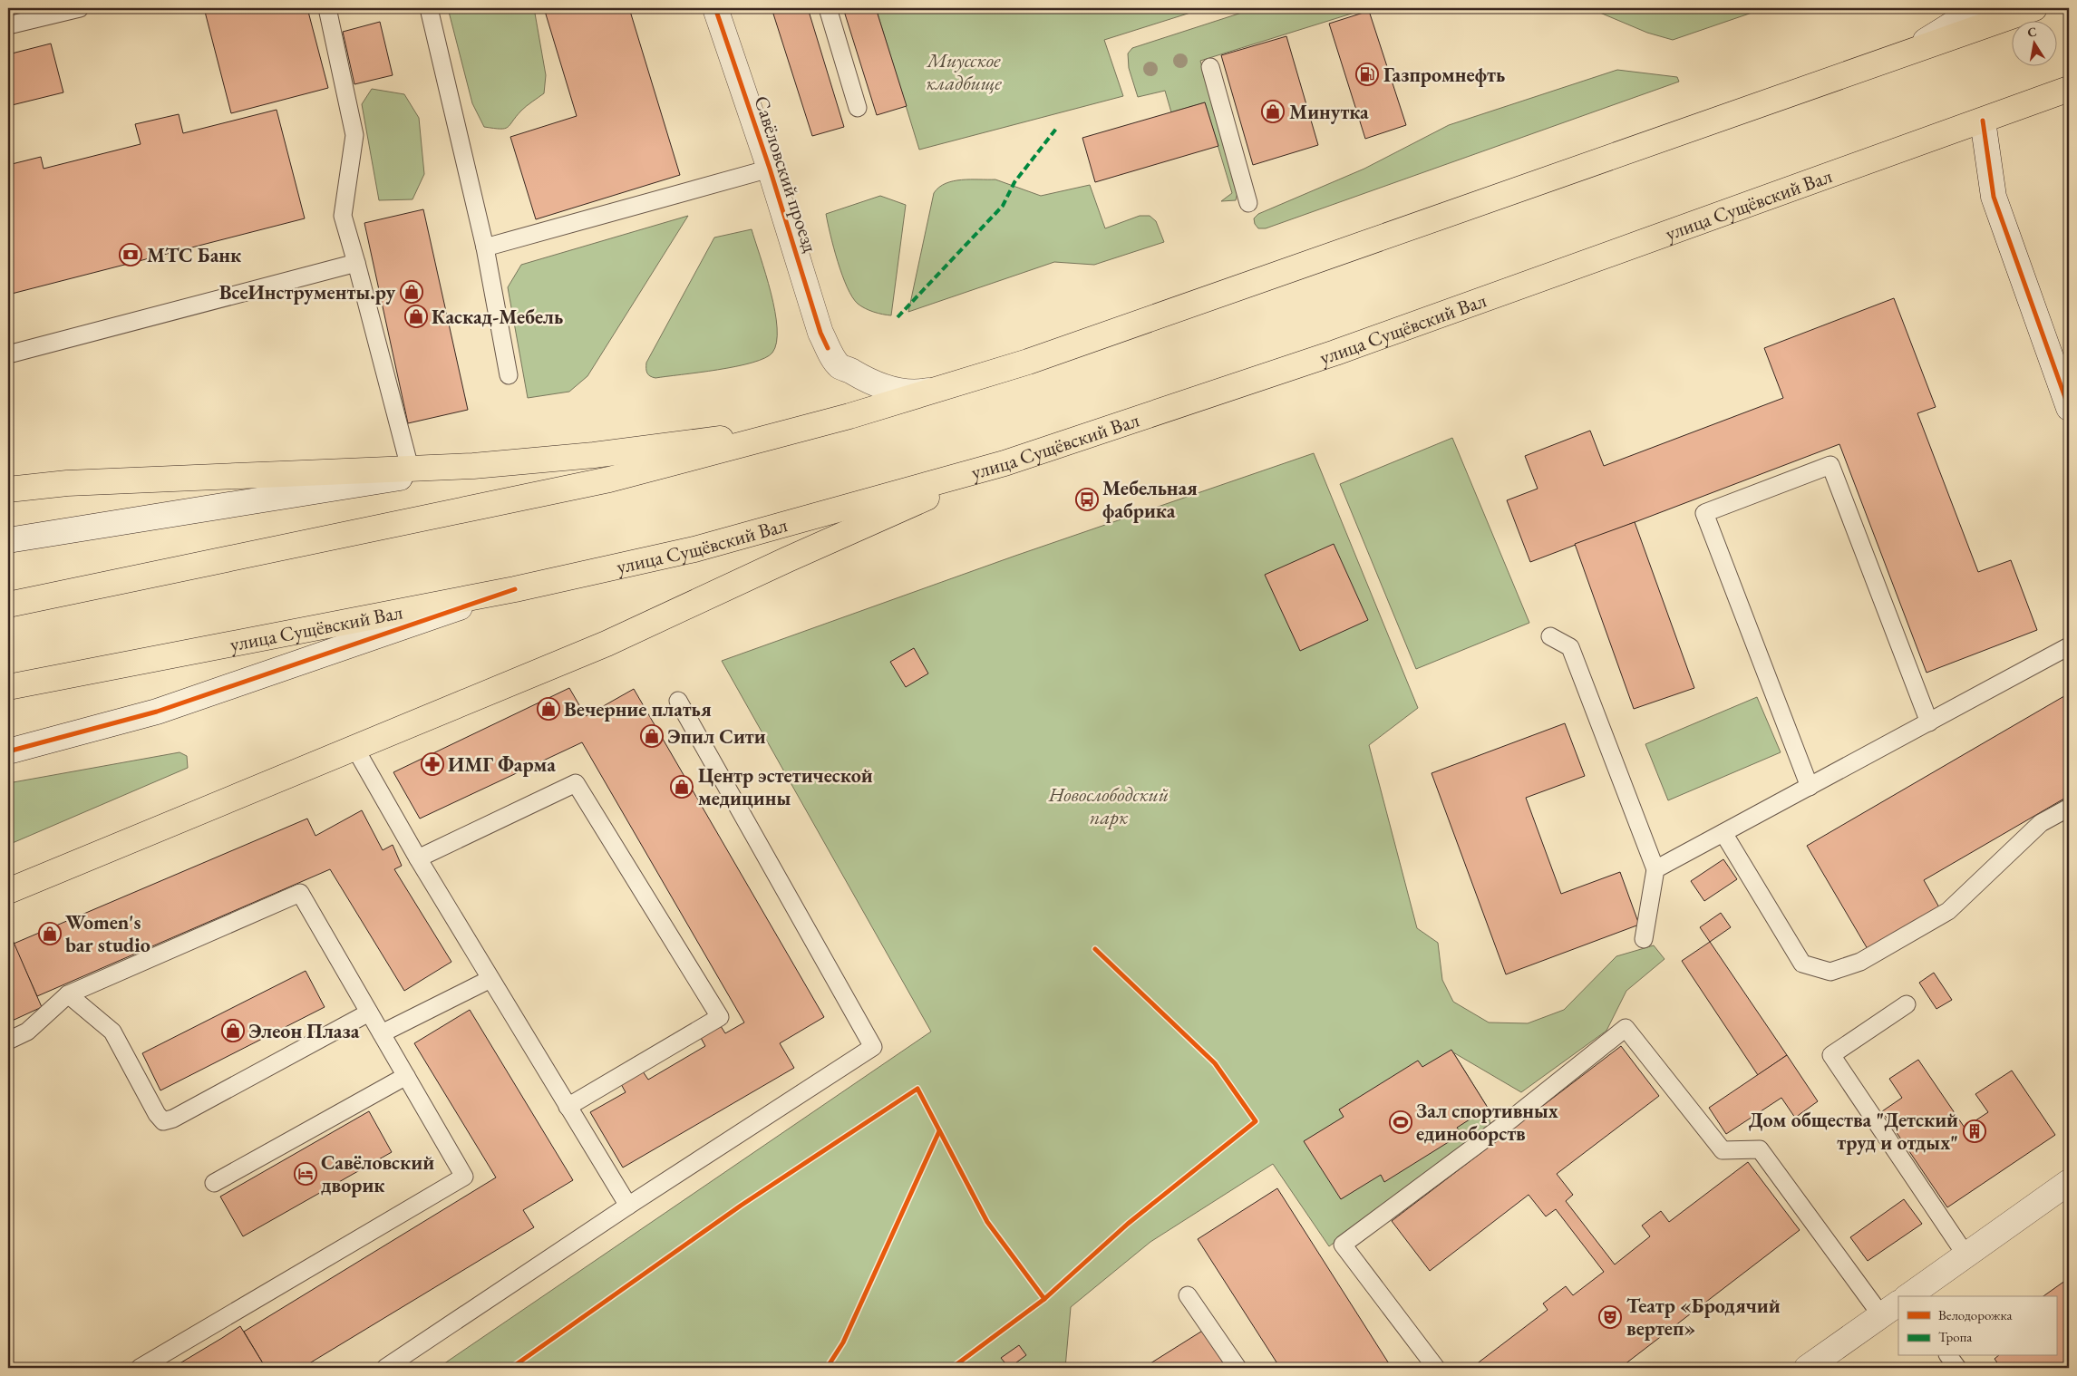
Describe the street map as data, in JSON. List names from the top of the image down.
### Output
{
  "streets": {
    "main road": ["улица Сущёвский Вал"],
    "street": ["Савёловский проезд"]
  },
  "parks": ["Миусское кладбище", "Новослободский парк"],
  "places": {
    "fuel station": ["Газпромнефть"],
    "shop": [
      "Минутка",
      "ВсеИнструменты.ру",
      "Каскад-Мебель",
      "Вечерние платья",
      "Эпил Сити",
      "Центр эстетической медицины",
      "Women's bar studio",
      "Элеон Плаза"
    ],
    "bank": ["МТС Банк"],
    "bus stop": ["Мебельная фабрика"],
    "pharmacy": ["ИМГ Фарма"],
    "sports": ["Зал спортивных единоборств"],
    "building": ["Дом общества \"Детский труд и отдых\""],
    "hotel": ["Савёловский дворик"],
    "theatre": ["Театр «Бродячий вертеп»"]
  },
  "legend": ["Велодорожка", "Тропа"],
  "north": "top"
}
